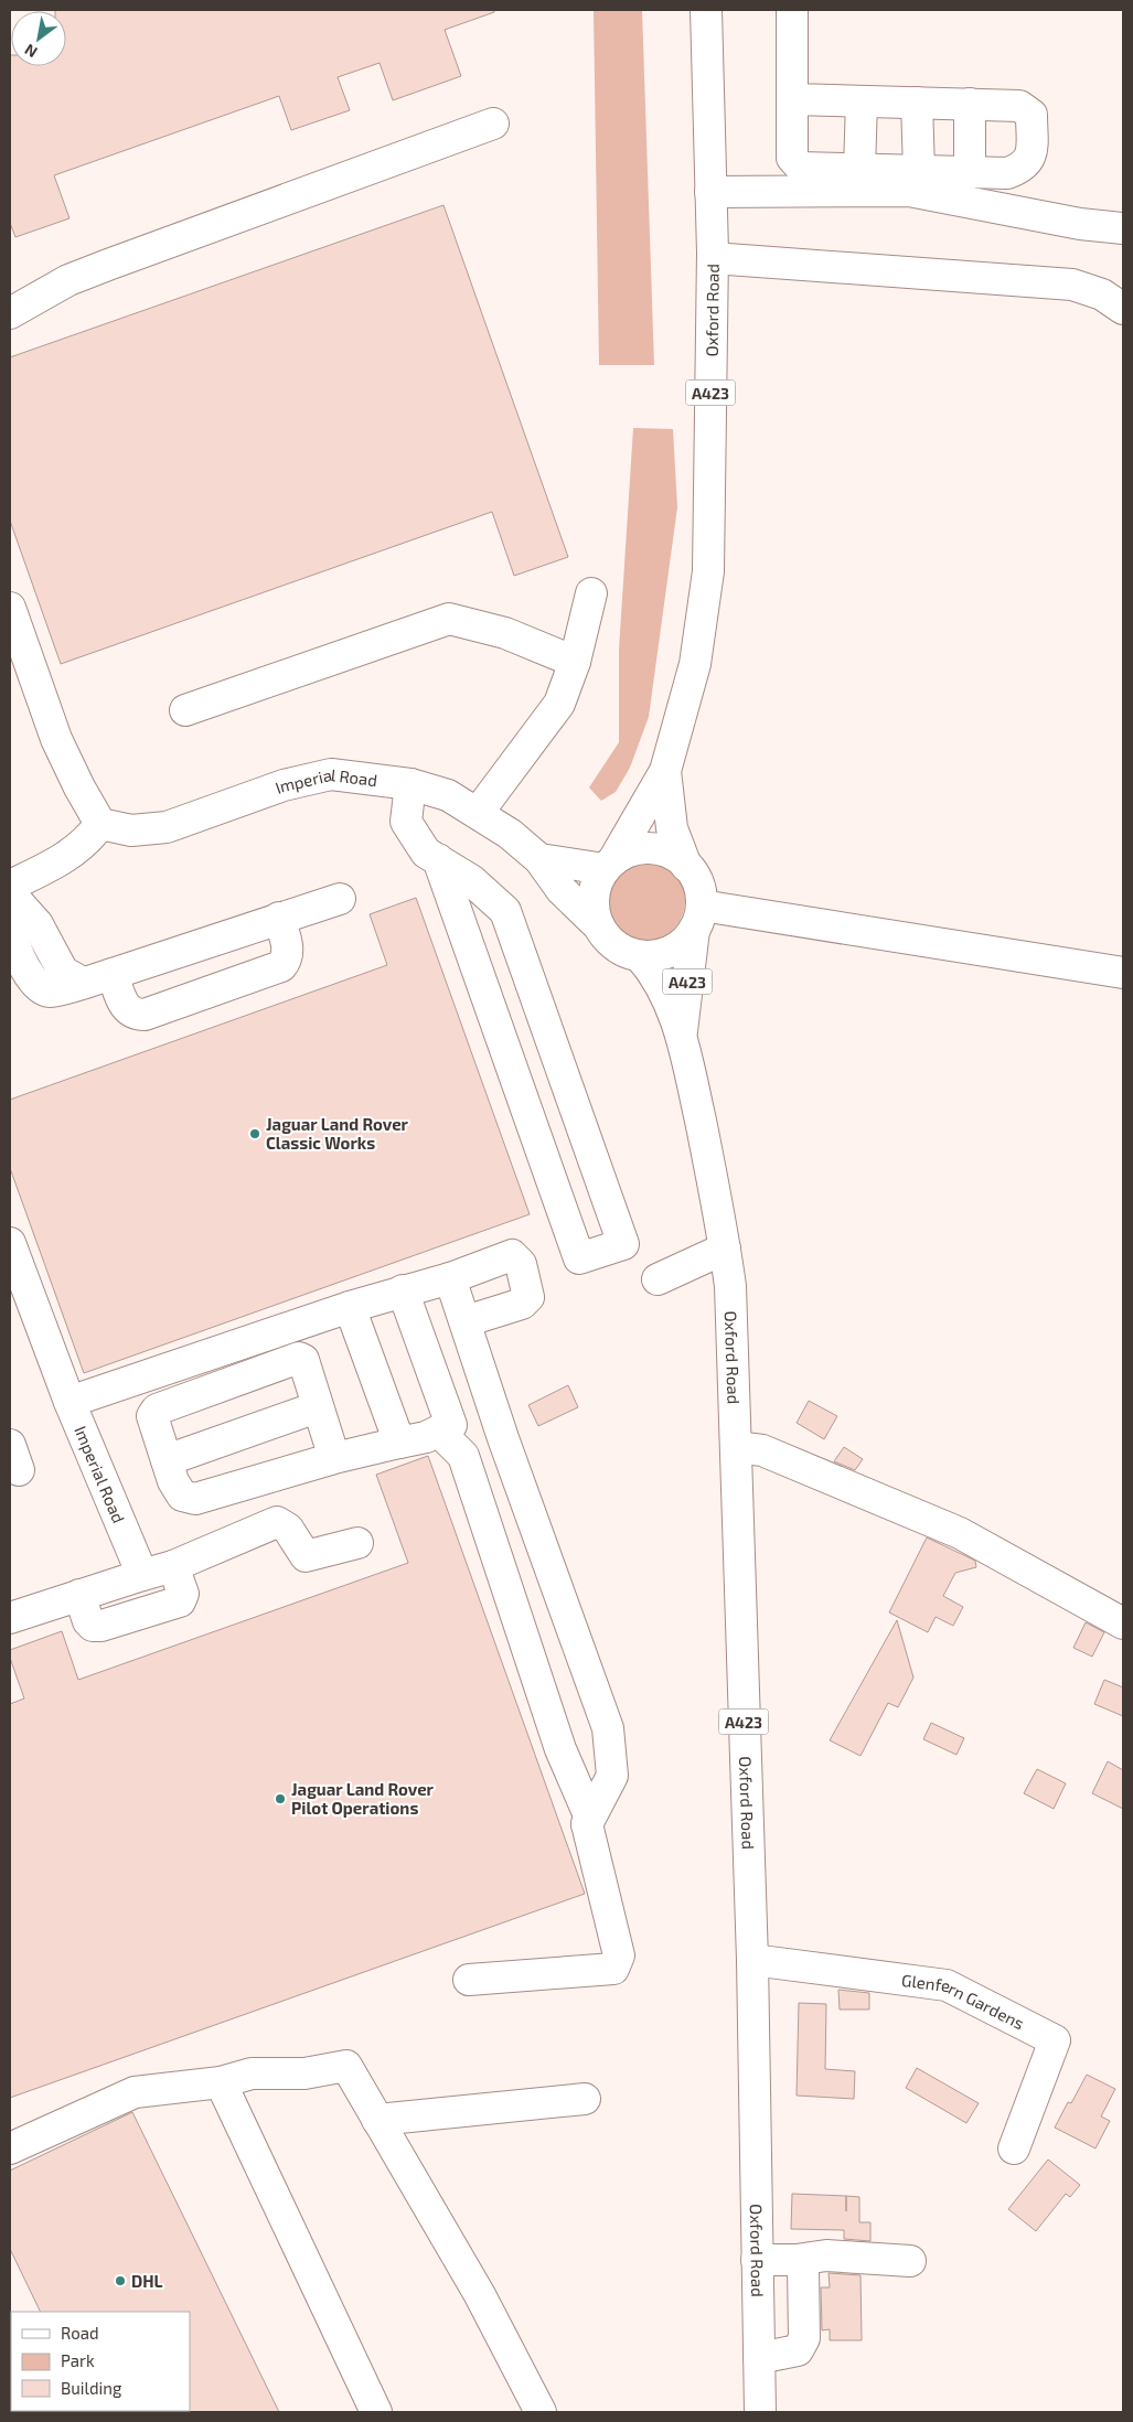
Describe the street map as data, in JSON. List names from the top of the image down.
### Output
{
  "streets": {
    "main road": [
      "Oxford Road",
      "A423",
      "Imperial Road",
      "Glenfern Gardens"
    ]
  },
  "crossings": [
    ["Oxford Road", "Imperial Road"],
    ["Oxford Road", "Glenfern Gardens"]
  ],
  "places": ["Jaguar Land Rover Classic Works", "Jaguar Land Rover Pilot Operations", "DHL"],
  "legend": ["Road", "Park", "Building"],
  "north": "bottom left"
}
